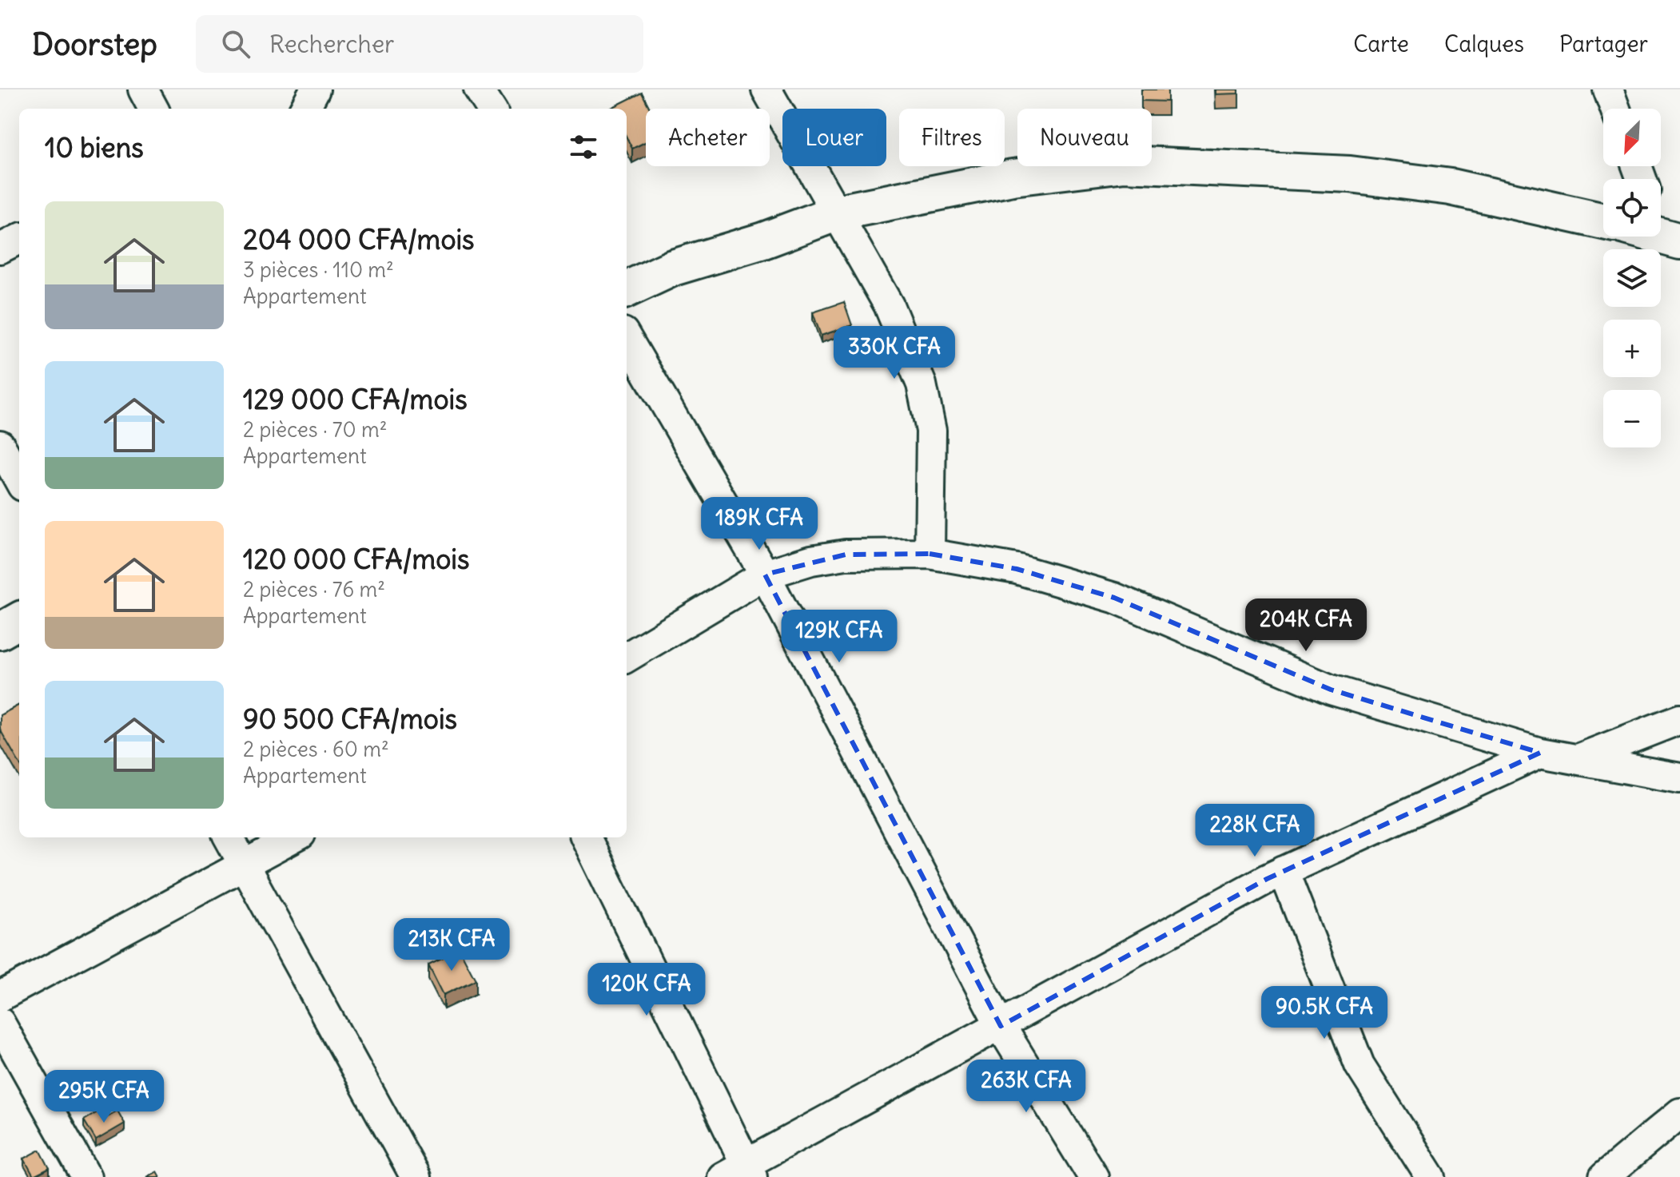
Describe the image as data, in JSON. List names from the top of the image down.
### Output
{
  "north": "bottom left",
  "page": {
    "header": "Doorstep",
    "search": "Rechercher",
    "nav": ["Carte", "Calques", "Partager"],
    "map_buttons": ["+", "−"],
    "chip": [
      "Acheter",
      "Louer",
      "Filtres",
      "Nouveau"
    ],
    "heading": "10 biens",
    "list": [
      {
        "name": "204 000 CFA/mois",
        "note": "3 pièces · 110 m² · Appartement"
      },
      {
        "name": "129 000 CFA/mois",
        "note": "2 pièces · 70 m² · Appartement"
      },
      {
        "name": "120 000 CFA/mois",
        "note": "2 pièces · 76 m² · Appartement"
      },
      {
        "name": "90 500 CFA/mois",
        "note": "2 pièces · 60 m² · Appartement"
      }
    ],
    "price": [
      "330K CFA",
      "189K CFA",
      "204K CFA",
      "129K CFA",
      "228K CFA",
      "213K CFA",
      "120K CFA",
      "90.5K CFA",
      "263K CFA",
      "295K CFA"
    ]
  }
}
